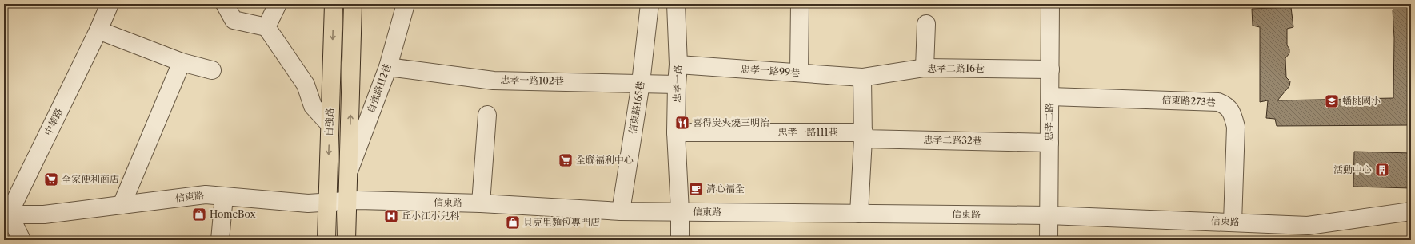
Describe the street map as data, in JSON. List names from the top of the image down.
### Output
{
  "streets": {
    "main road": ["自強路"],
    "street": [
      "忠孝二路16巷",
      "忠孝一路99巷",
      "忠孝一路102巷",
      "忠孝一路",
      "自強路112巷",
      "信東路273巷",
      "信東路165巷",
      "中華路",
      "忠孝二路",
      "忠孝一路111巷",
      "忠孝二路32巷",
      "信東路"
    ]
  },
  "crossings": [
    ["忠孝二路16巷", "忠孝一路99巷"],
    ["忠孝二路16巷", "忠孝二路"],
    ["忠孝一路99巷", "忠孝一路"],
    ["忠孝一路102巷", "忠孝一路"],
    ["忠孝一路102巷", "自強路112巷"],
    ["忠孝一路102巷", "信東路165巷"],
    ["忠孝一路", "忠孝一路111巷"],
    ["忠孝一路", "信東路"],
    ["信東路273巷", "忠孝二路"],
    ["信東路273巷", "信東路"],
    ["信東路165巷", "信東路"],
    ["中華路", "信東路"],
    ["自強路", "信東路"],
    ["忠孝二路", "忠孝二路32巷"],
    ["忠孝二路", "信東路"],
    ["忠孝一路111巷", "忠孝二路32巷"]
  ],
  "places": {
    "school or university": ["蟠桃國小"],
    "restaurant": ["喜得炭火燒三明治"],
    "supermarket": ["全聯福利中心", "全家便利商店"],
    "building": ["活動中心"],
    "cafe": ["清心福全"],
    "shop": ["HomeBox", "貝克里麵包專門店"],
    "hospital": ["丘小江小兒科"]
  }
}
